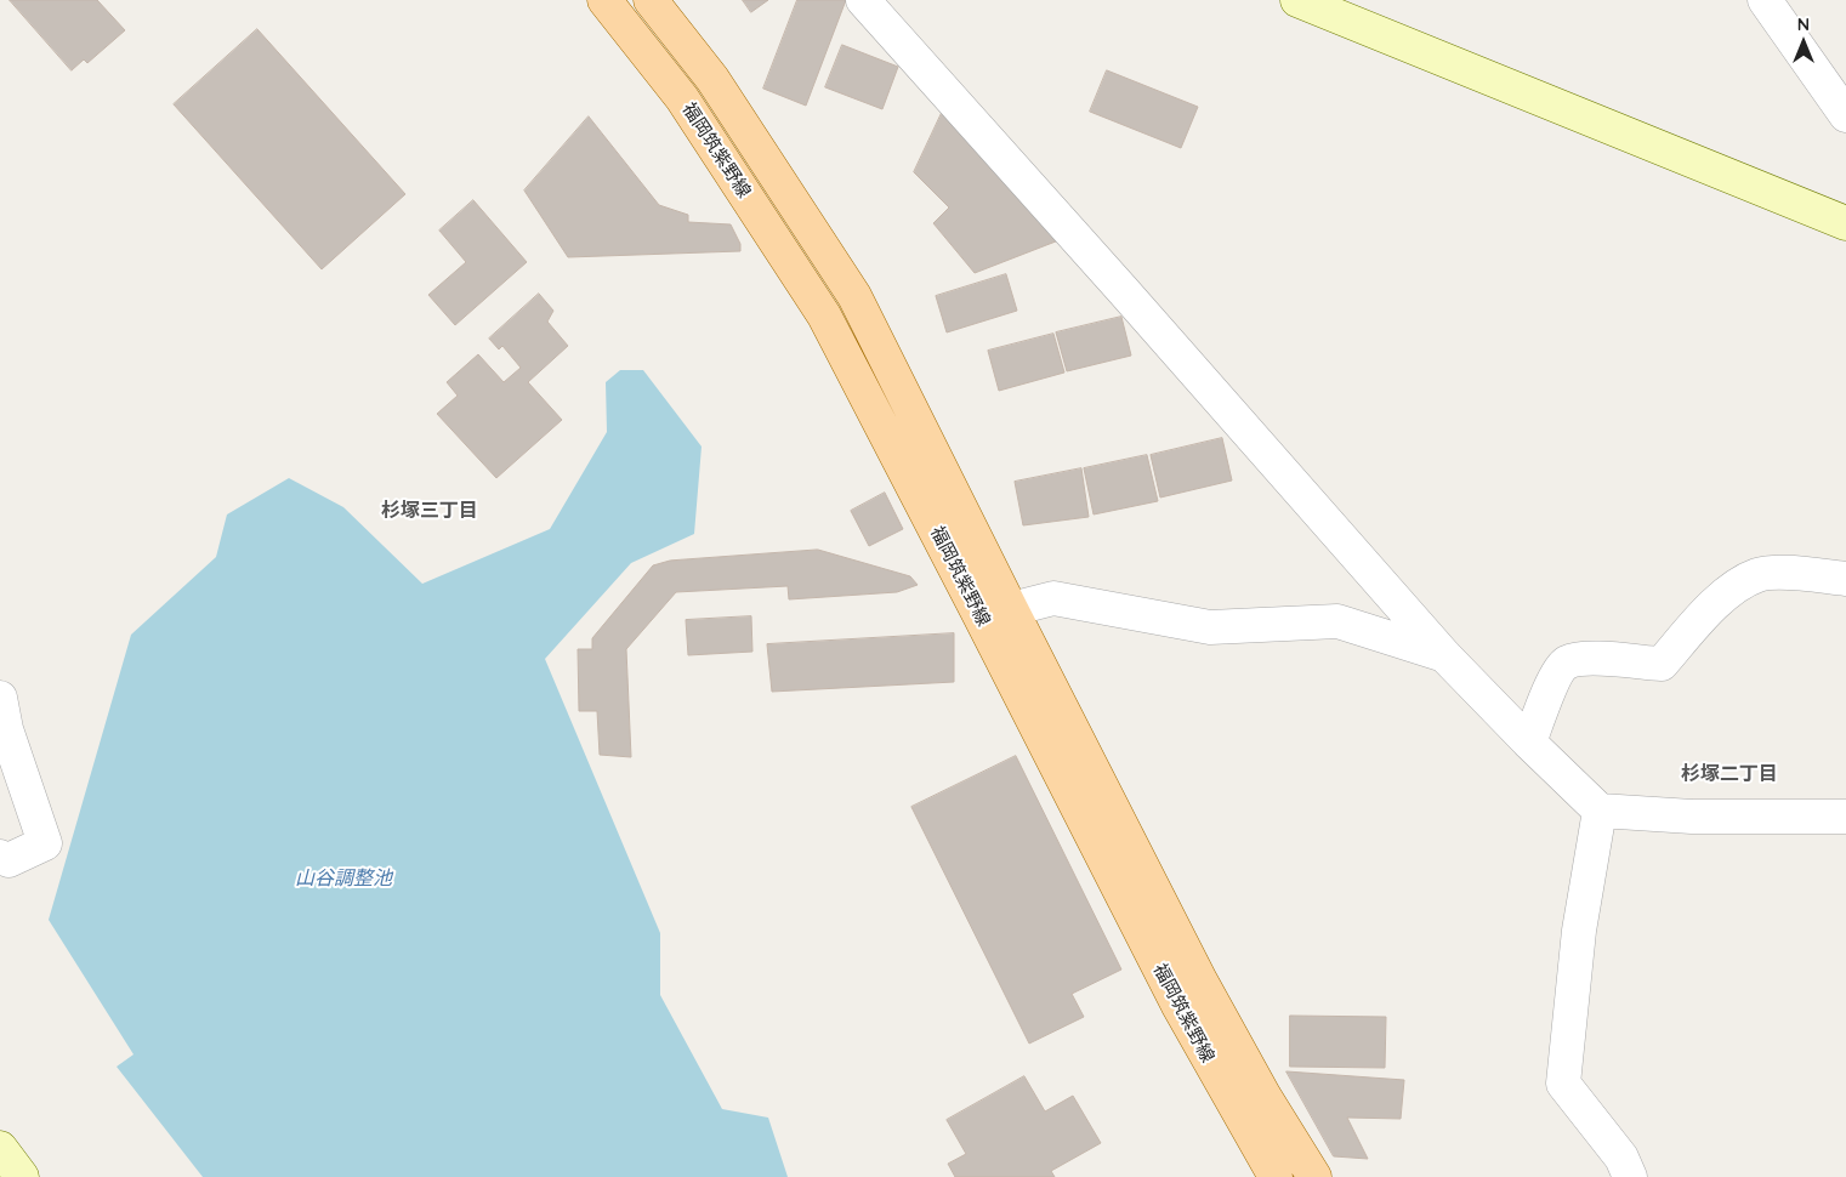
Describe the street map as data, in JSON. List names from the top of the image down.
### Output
{
  "streets": {
    "main road": ["福岡筑紫野線"]
  },
  "districts": ["杉塚三丁目", "杉塚二丁目"],
  "water": ["山谷調整池"],
  "north": "top"
}
